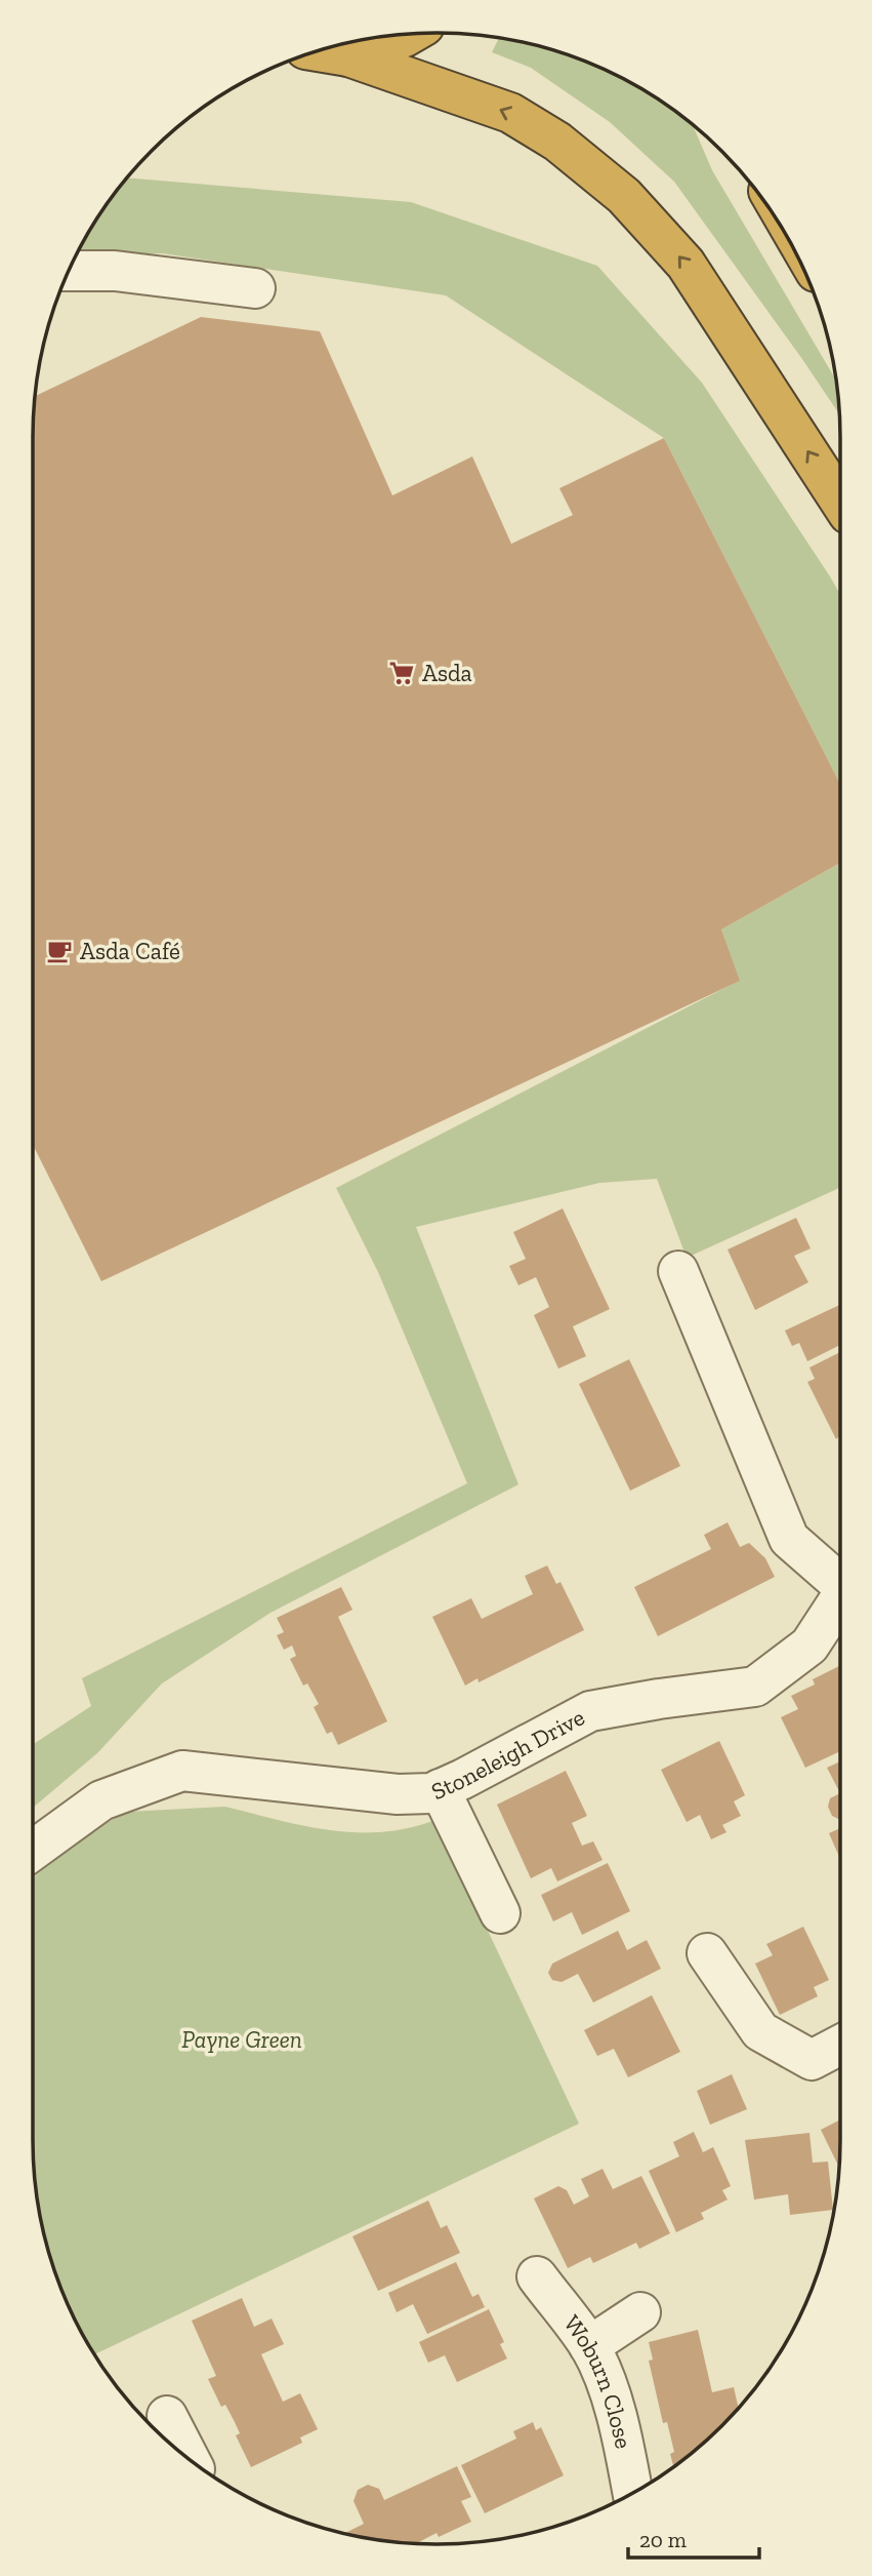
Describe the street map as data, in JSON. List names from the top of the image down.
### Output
{
  "streets": {
    "street": ["Stoneleigh Drive", "Woburn Close"]
  },
  "parks": ["Payne Green"],
  "places": {
    "supermarket": ["Asda"],
    "cafe": ["Asda Café"]
  },
  "scale_bar": "20 m"
}
